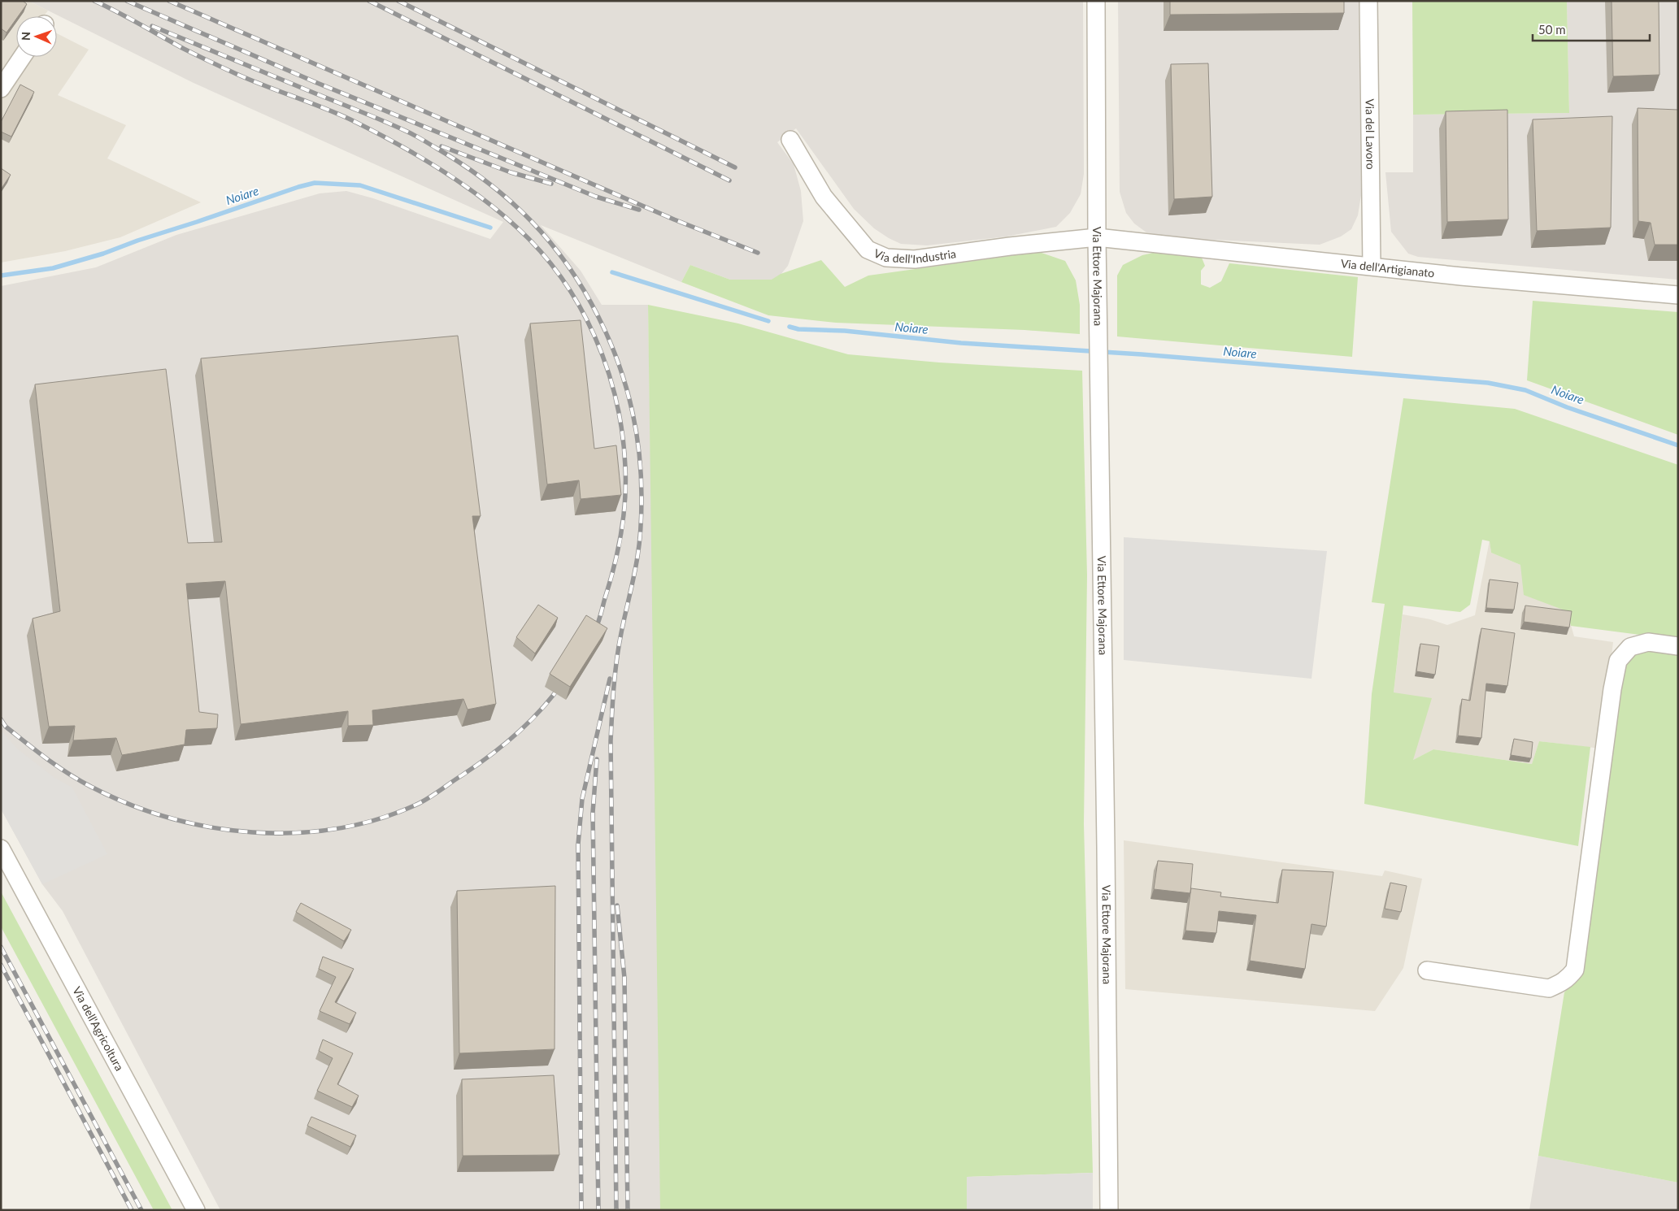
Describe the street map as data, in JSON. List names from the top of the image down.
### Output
{
  "streets": {
    "street": [
      "Via del Lavoro",
      "Via dell'Industria",
      "Via dell'Artigianato",
      "Via Ettore Majorana",
      "Via dell'Agricoltura"
    ]
  },
  "crossings": [
    ["Via del Lavoro", "Via dell'Artigianato"],
    ["Via dell'Industria", "Via dell'Artigianato"],
    ["Via dell'Industria", "Via Ettore Majorana"],
    ["Via dell'Artigianato", "Via Ettore Majorana"]
  ],
  "water": ["Noiare"],
  "scale_bar": "50 m",
  "north": "left"
}
